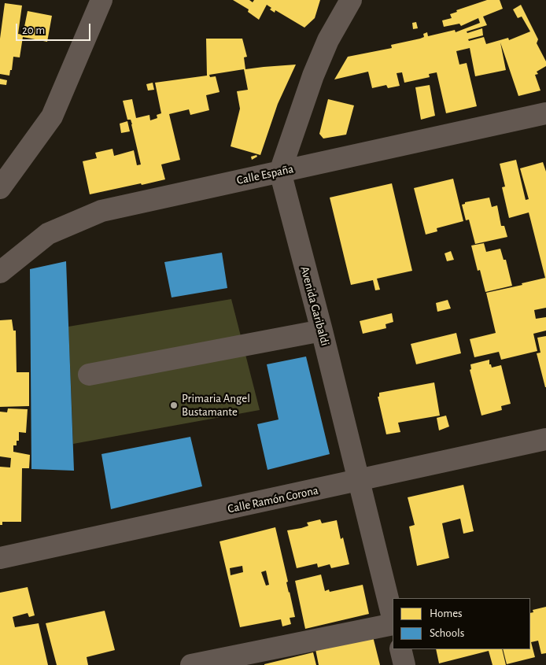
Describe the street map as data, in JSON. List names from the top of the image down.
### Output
{
  "streets": {
    "street": ["Calle España", "Avenida Garibaldi", "Calle Ramón Corona"]
  },
  "crossings": [
    ["Calle España", "Avenida Garibaldi"],
    ["Avenida Garibaldi", "Calle Ramón Corona"]
  ],
  "places": ["Primaria Angel Bustamante"],
  "legend": ["Homes", "Schools"],
  "scale_bar": "20 m"
}
